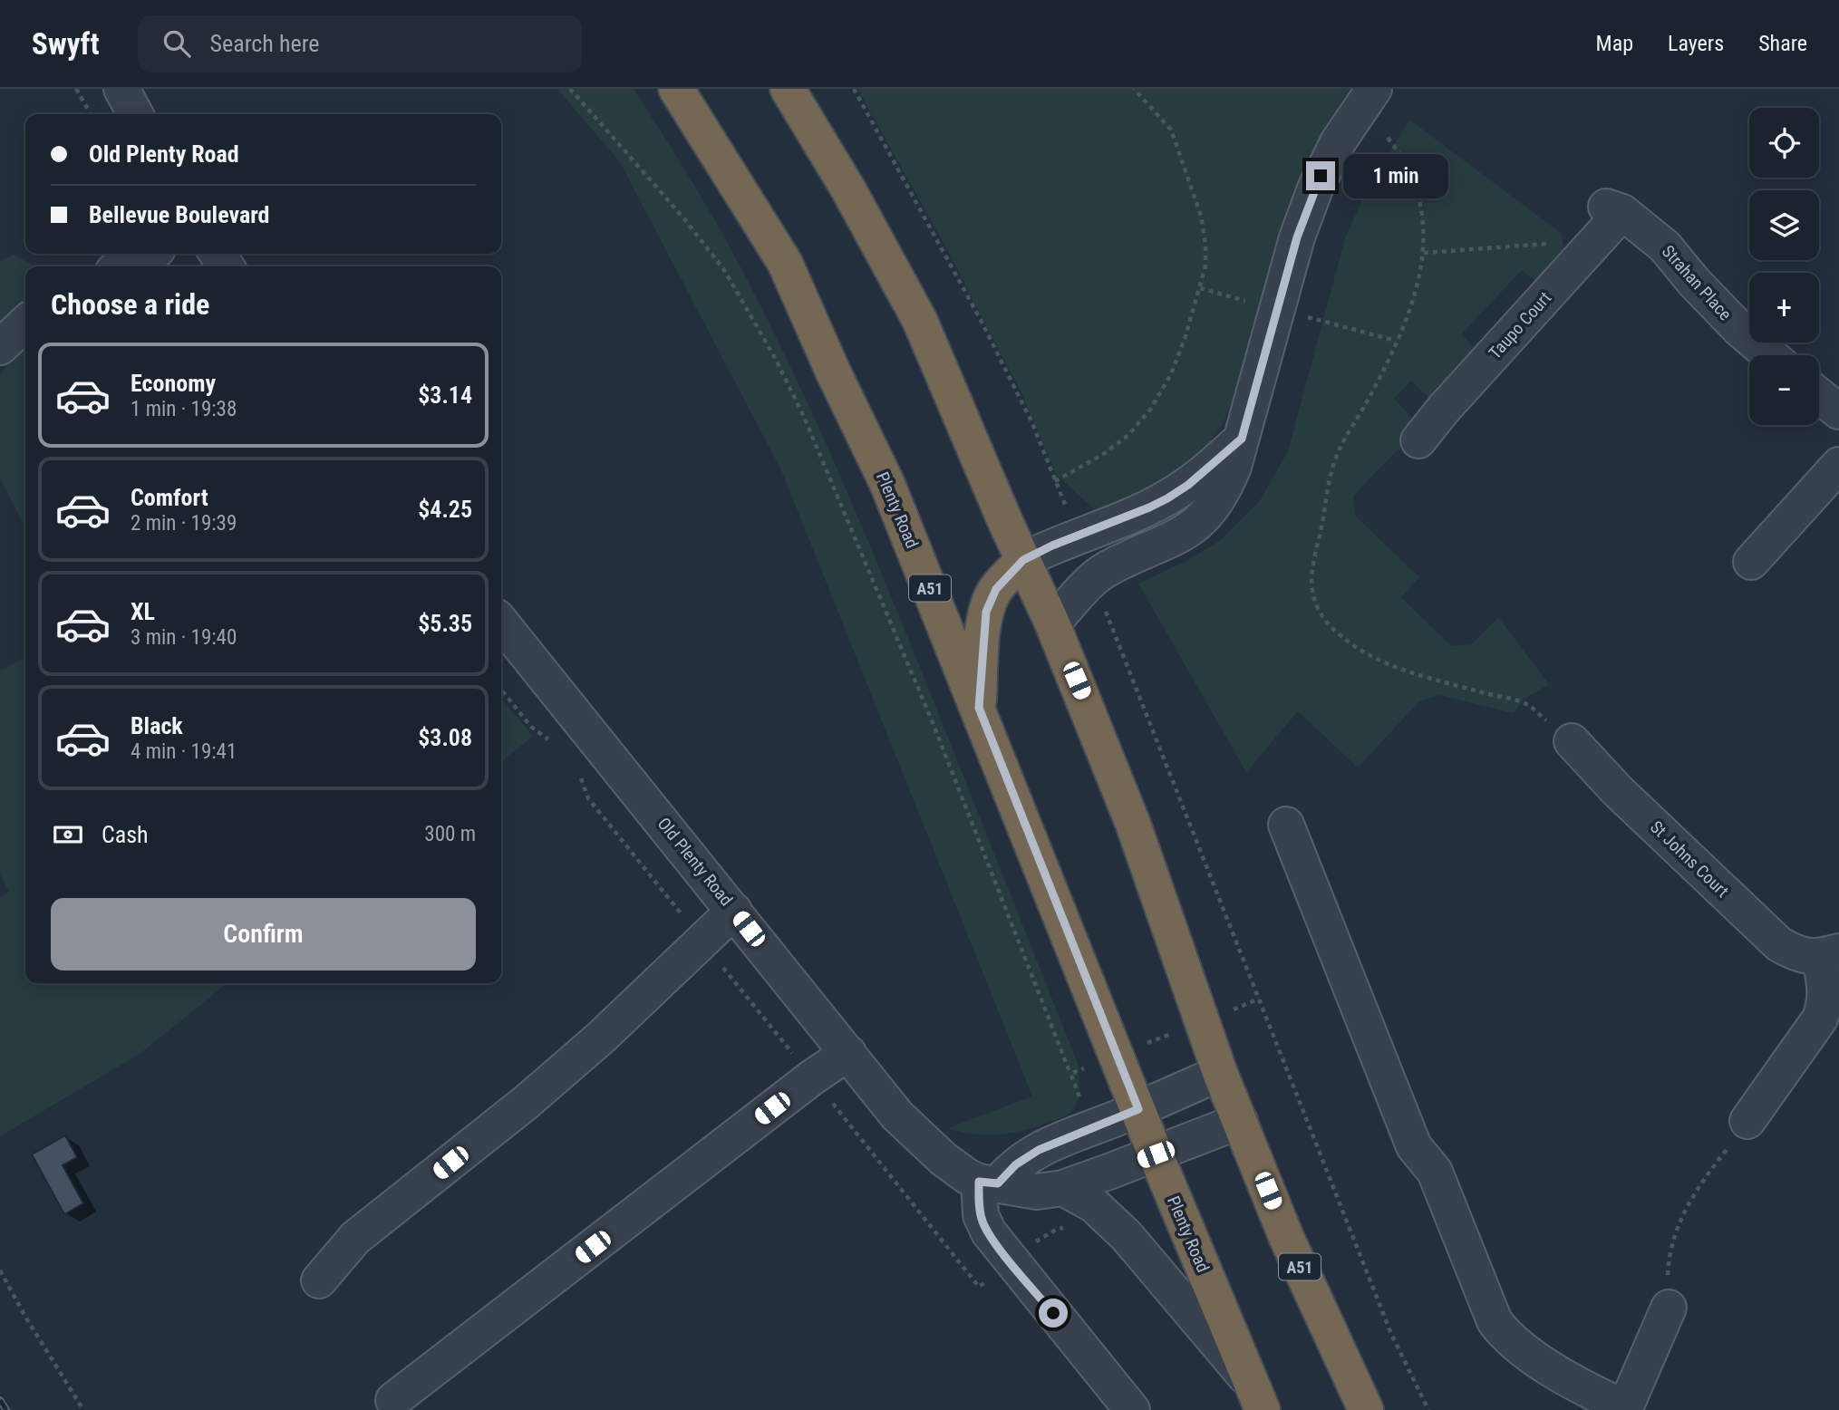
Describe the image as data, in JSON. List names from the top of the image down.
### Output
{
  "streets": {
    "highway": ["Plenty Road", "A51"],
    "street": [
      "Strahan Place",
      "Taupo Court",
      "St Johns Court",
      "Old Plenty Road"
    ]
  },
  "crossings": [
    ["Strahan Place", "Taupo Court"],
    ["Plenty Road", "Old Plenty Road"],
    ["A51", "Old Plenty Road"]
  ],
  "page": {
    "header": "Swyft",
    "search": "Search here",
    "nav": ["Map", "Layers", "Share"],
    "map_buttons": ["+", "−"],
    "banner": ["Old Plenty Road", "Bellevue Boulevard"],
    "bubble": "1 min",
    "heading": "Choose a ride",
    "list": [
      {
        "name": "Economy",
        "note": "1 min · 19:38",
        "value": "$3.14"
      },
      {
        "name": "Comfort",
        "note": "2 min · 19:39",
        "value": "$4.25"
      },
      {
        "name": "XL",
        "note": "3 min · 19:40",
        "value": "$5.35"
      },
      {
        "name": "Black",
        "note": "4 min · 19:41",
        "value": "$3.08"
      }
    ],
    "pay": ["Cash", "300 m"],
    "buttons": "Confirm"
  }
}
